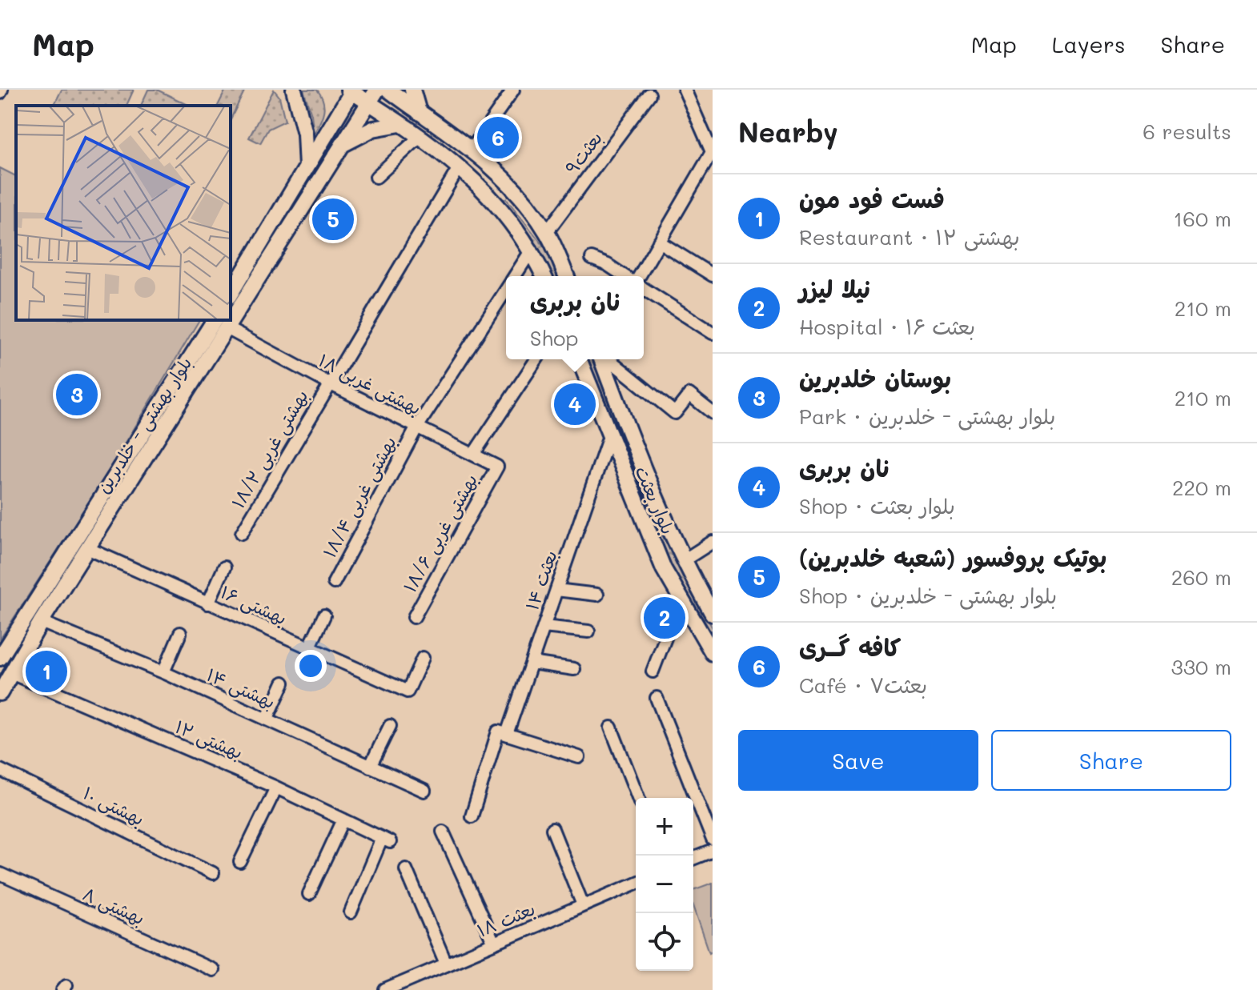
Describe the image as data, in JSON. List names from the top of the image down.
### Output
{
  "streets": {
    "main road": ["بلوار بهشتی - خلدبرین", "بلوار بعثت"],
    "street": [
      "بعثت۹",
      "بهشتی غربی ۱۸",
      "بهشتی غربی ۱۸/۲",
      "بهشتی غربی ۱۸/۴",
      "بهشتی غربی ۱۸/۶",
      "بعثت ۱۴",
      "۱۶ بهشتی",
      "۱۴ بهشتی",
      "۱۲ بهشتی",
      "۱۰ بهشتی",
      "۸ بهشتی",
      "بعثت ۱۸"
    ]
  },
  "crossings": [
    ["بهشتی غربی ۱۸", "بلوار بهشتی - خلدبرین"],
    ["بهشتی غربی ۱۸", "بهشتی غربی ۱۸/۲"],
    ["بهشتی غربی ۱۸", "بهشتی غربی ۱۸/۴"],
    ["بهشتی غربی ۱۸", "بهشتی غربی ۱۸/۶"],
    ["بلوار بهشتی - خلدبرین", "۱۶ بهشتی"],
    ["بلوار بهشتی - خلدبرین", "۱۴ بهشتی"],
    ["بلوار بهشتی - خلدبرین", "۱۲ بهشتی"],
    ["بلوار بعثت", "بعثت ۱۴"]
  ],
  "page": {
    "header": "Map",
    "nav": ["Map", "Layers", "Share"],
    "heading": ["Nearby", "6 results"],
    "pins": [
      "6",
      "5",
      "3",
      "4",
      "2",
      "1"
    ],
    "list": [
      {
        "mark": "1",
        "name": "فست فود مون",
        "note": "Restaurant · ۱۲ بهشتی",
        "value": "160 m"
      },
      {
        "mark": "2",
        "name": "نیلا لیزر",
        "note": "Hospital · بعثت ۱۶",
        "value": "210 m"
      },
      {
        "mark": "3",
        "name": "بوستان خلدبرین",
        "note": "Park · بلوار بهشتی - خلدبرین",
        "value": "210 m"
      },
      {
        "mark": "4",
        "name": "نان بربری",
        "note": "Shop · بلوار بعثت",
        "value": "220 m"
      },
      {
        "mark": "5",
        "name": "بوتیک پروفسور (شعبه خلدبرین)",
        "note": "Shop · بلوار بهشتی - خلدبرین",
        "value": "260 m"
      },
      {
        "mark": "6",
        "name": "کافه گــری",
        "note": "Café · بعثت۷",
        "value": "330 m"
      }
    ],
    "popup": ["نان بربری", "Shop"],
    "buttons": ["Save", "Share"],
    "map_buttons": ["+", "−"]
  }
}
